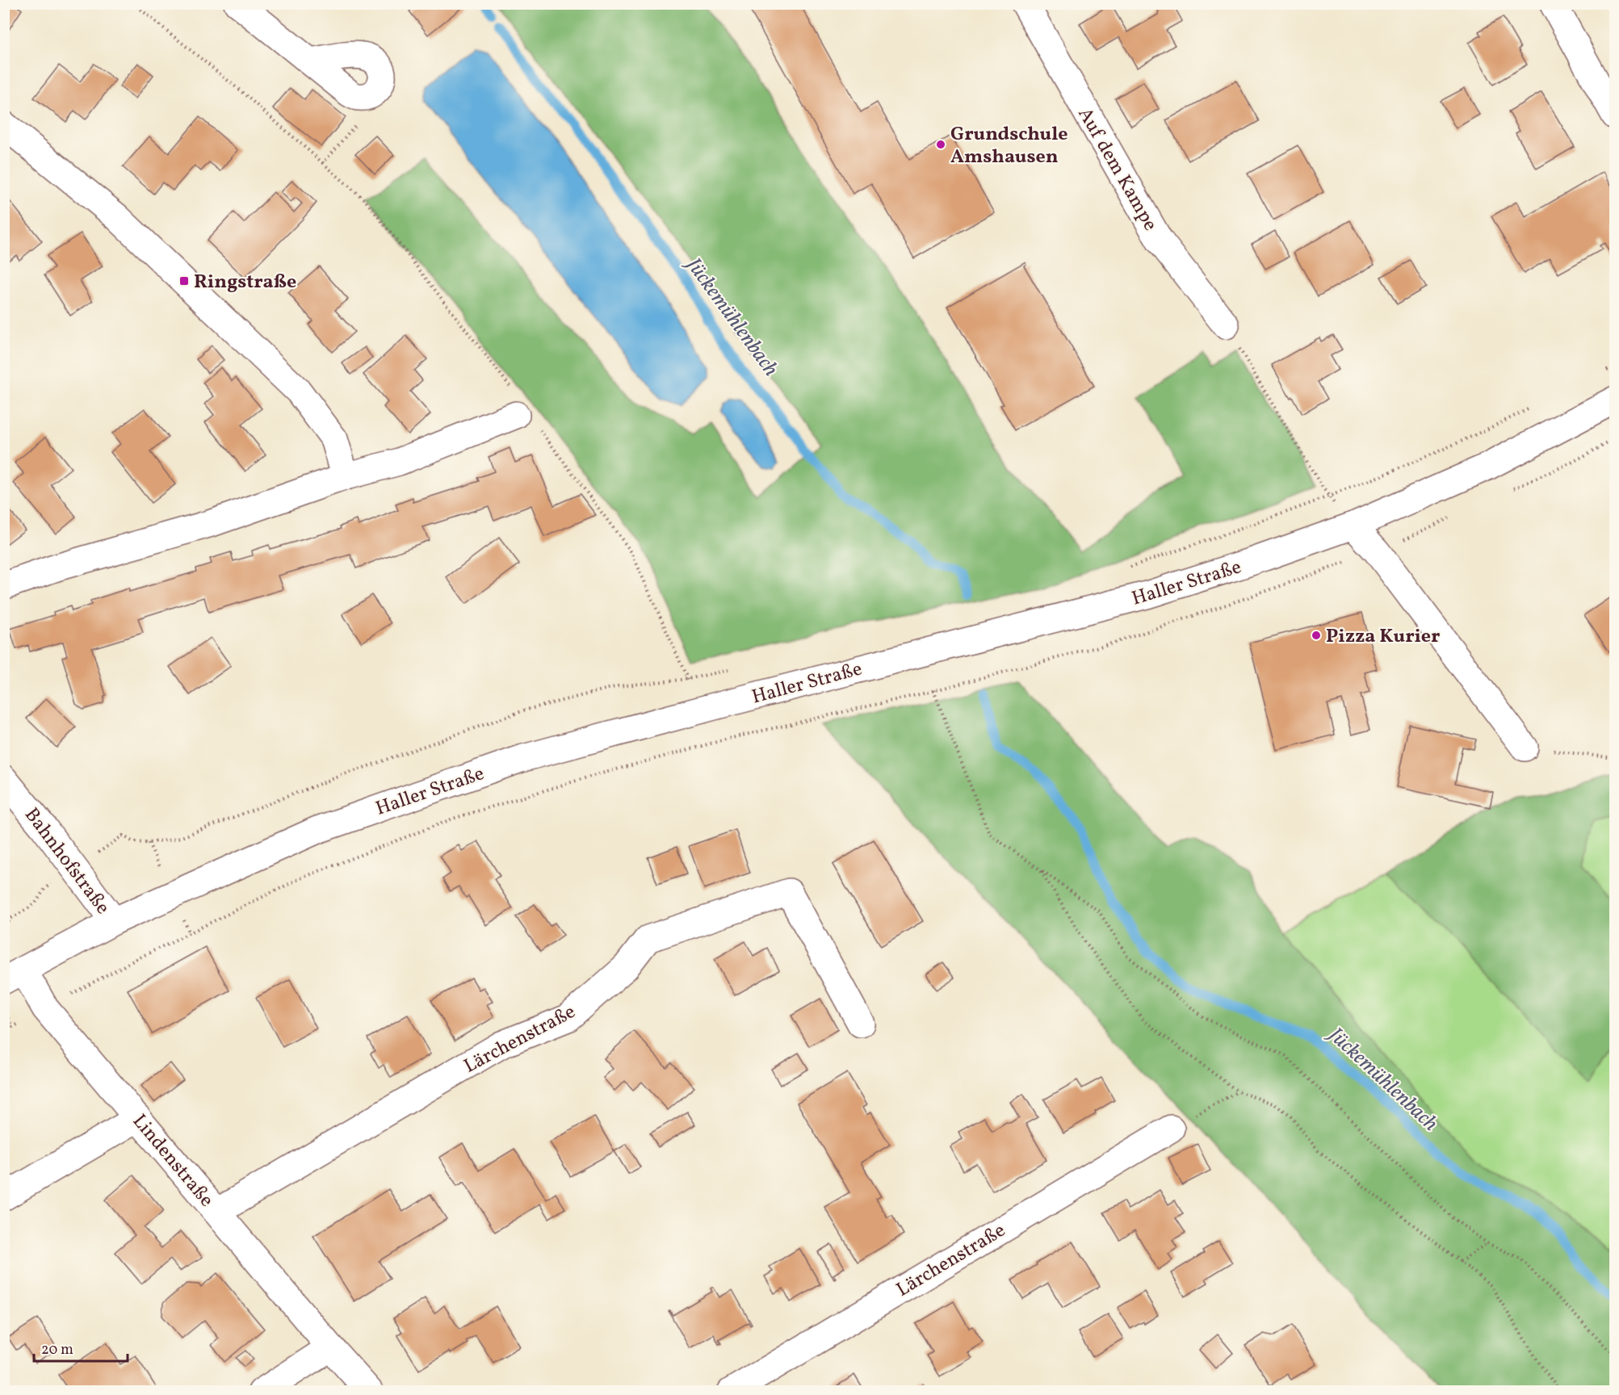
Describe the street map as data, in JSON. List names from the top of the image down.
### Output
{
  "streets": {
    "street": [
      "Auf dem Kampe",
      "Haller Straße",
      "Bahnhofstraße",
      "Lärchenstraße",
      "Lindenstraße"
    ]
  },
  "crossings": [
    ["Haller Straße", "Bahnhofstraße"],
    ["Haller Straße", "Lindenstraße"],
    ["Lärchenstraße", "Lindenstraße"]
  ],
  "water": ["Jückemühlenbach"],
  "places": {
    "other": ["Grundschule Amshausen", "Pizza Kurier"],
    "transit": ["Ringstraße"]
  },
  "scale_bar": "20 m"
}
